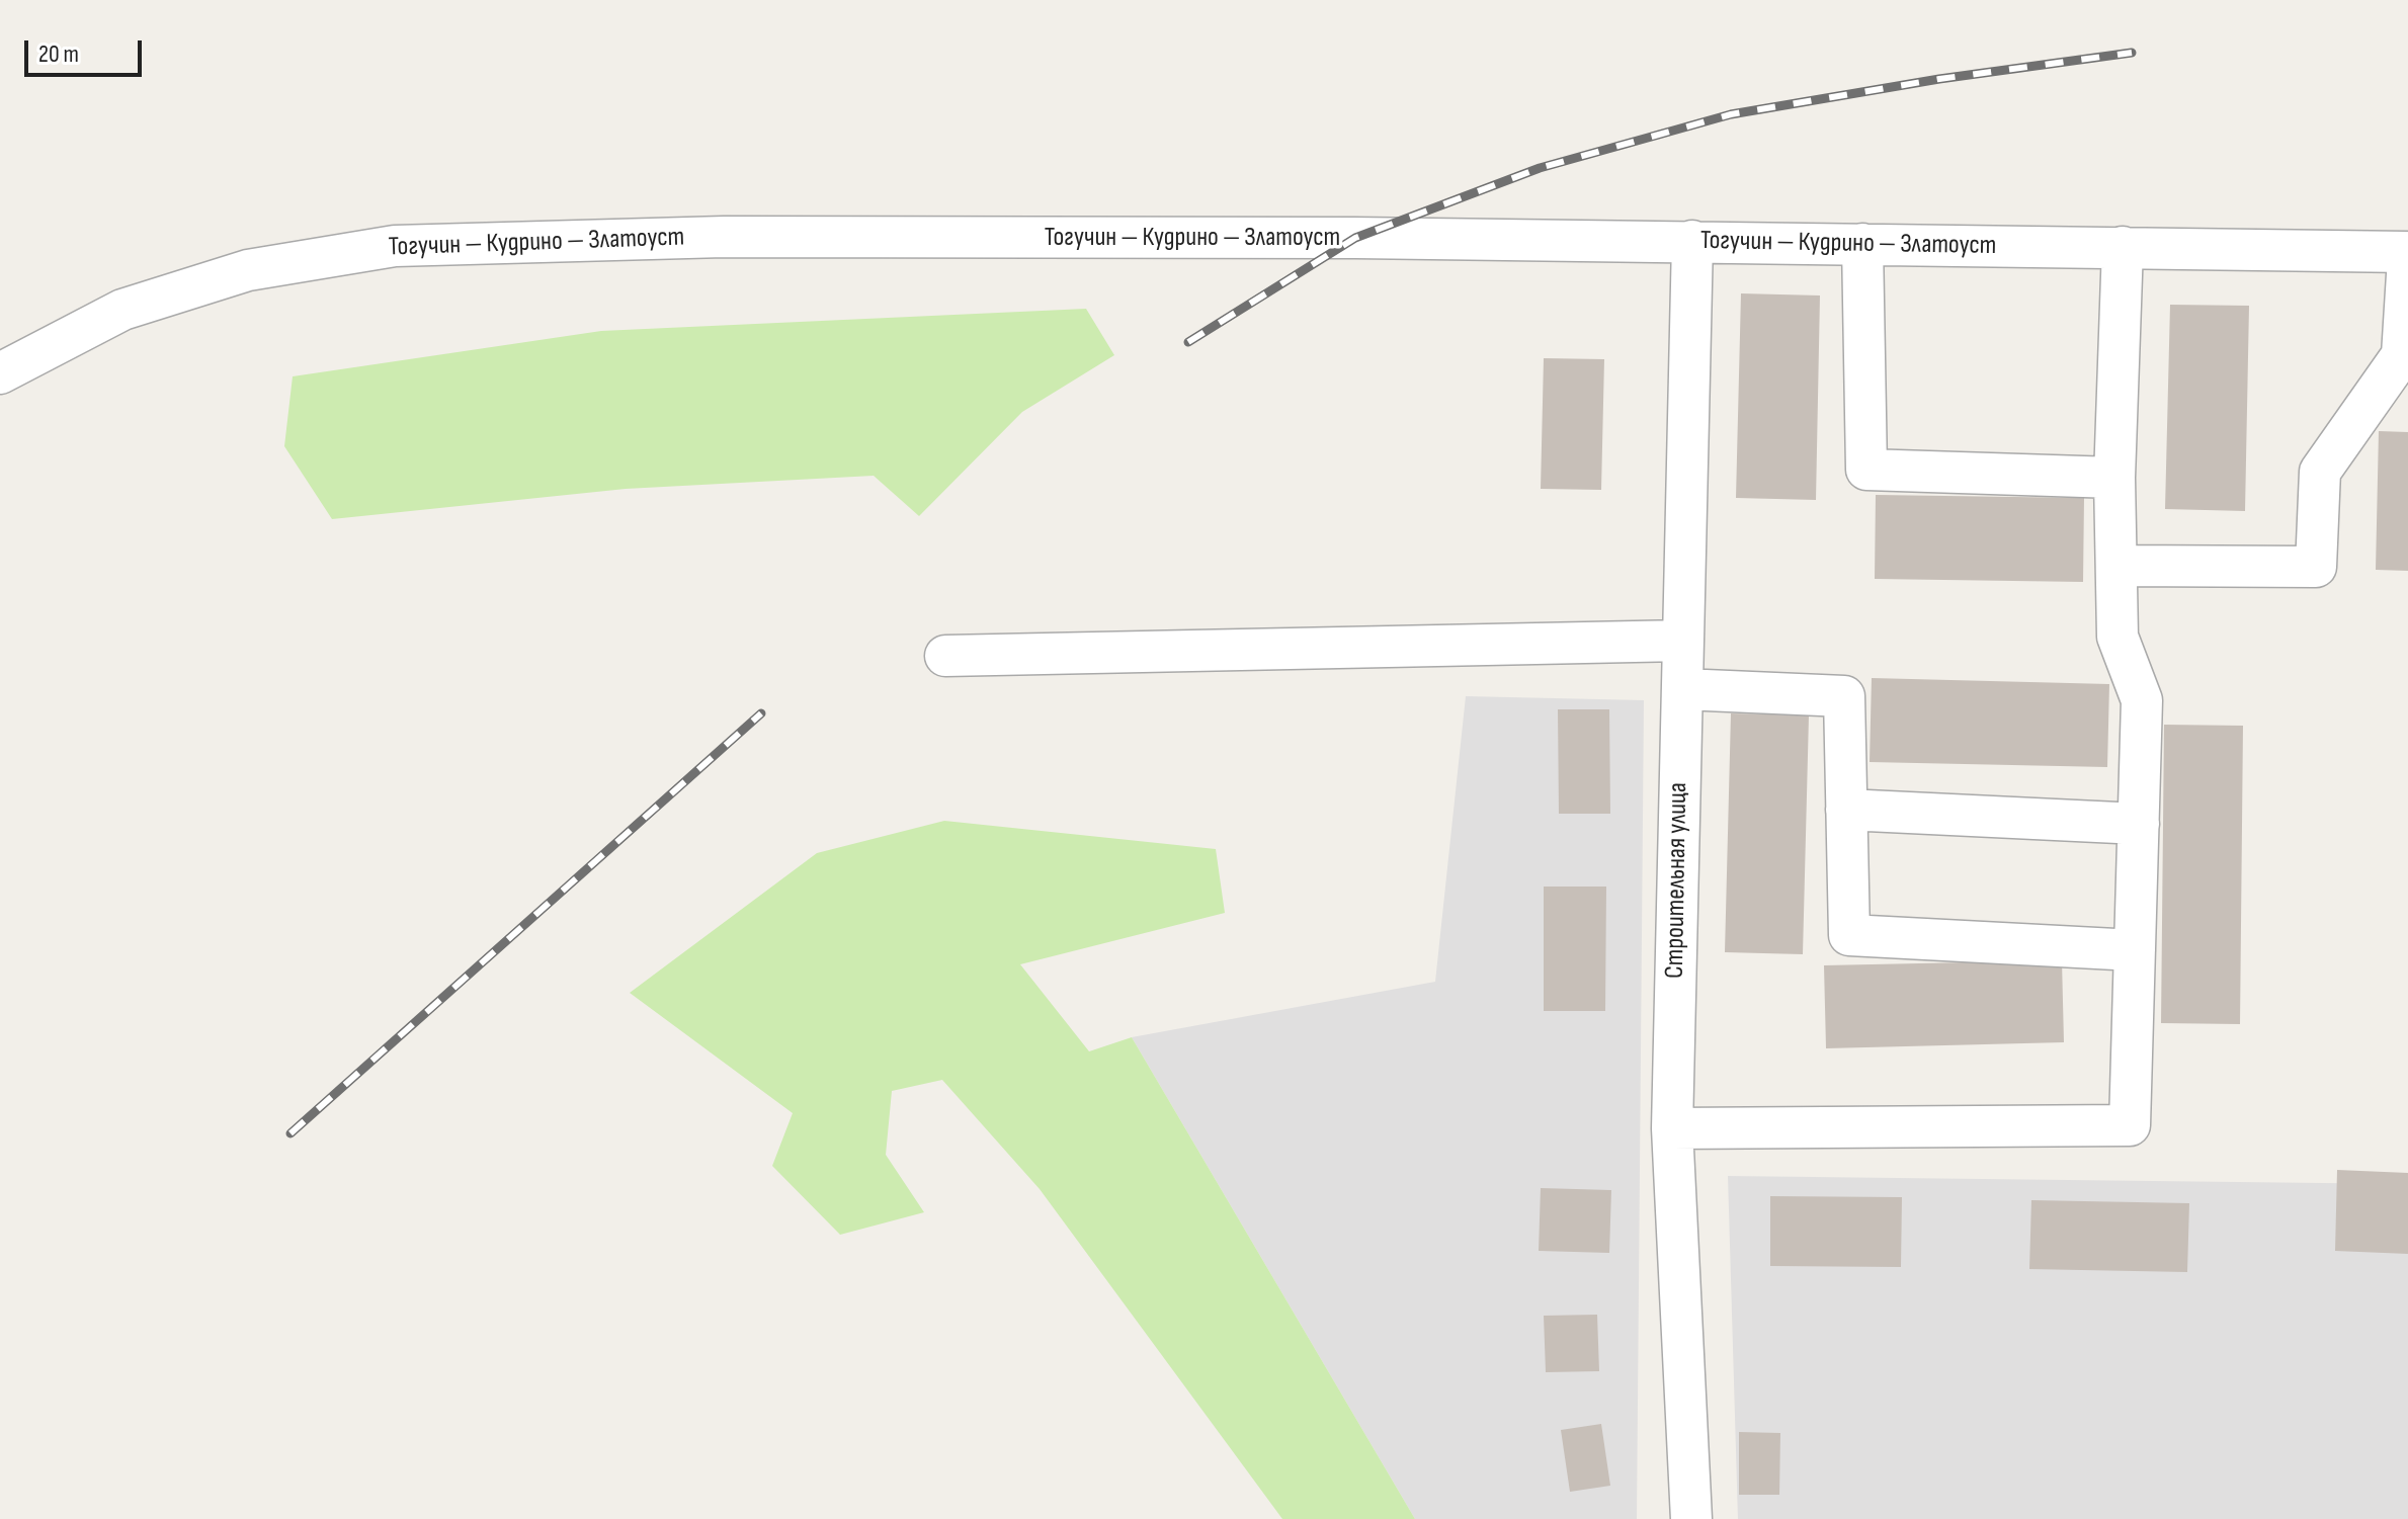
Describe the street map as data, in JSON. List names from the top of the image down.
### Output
{
  "streets": {
    "street": ["Тогучин — Кудрино — Златоуст", "Строительная улица"]
  },
  "crossings": [
    ["Тогучин — Кудрино — Златоуст", "Строительная улица"]
  ],
  "scale_bar": "20 m"
}
